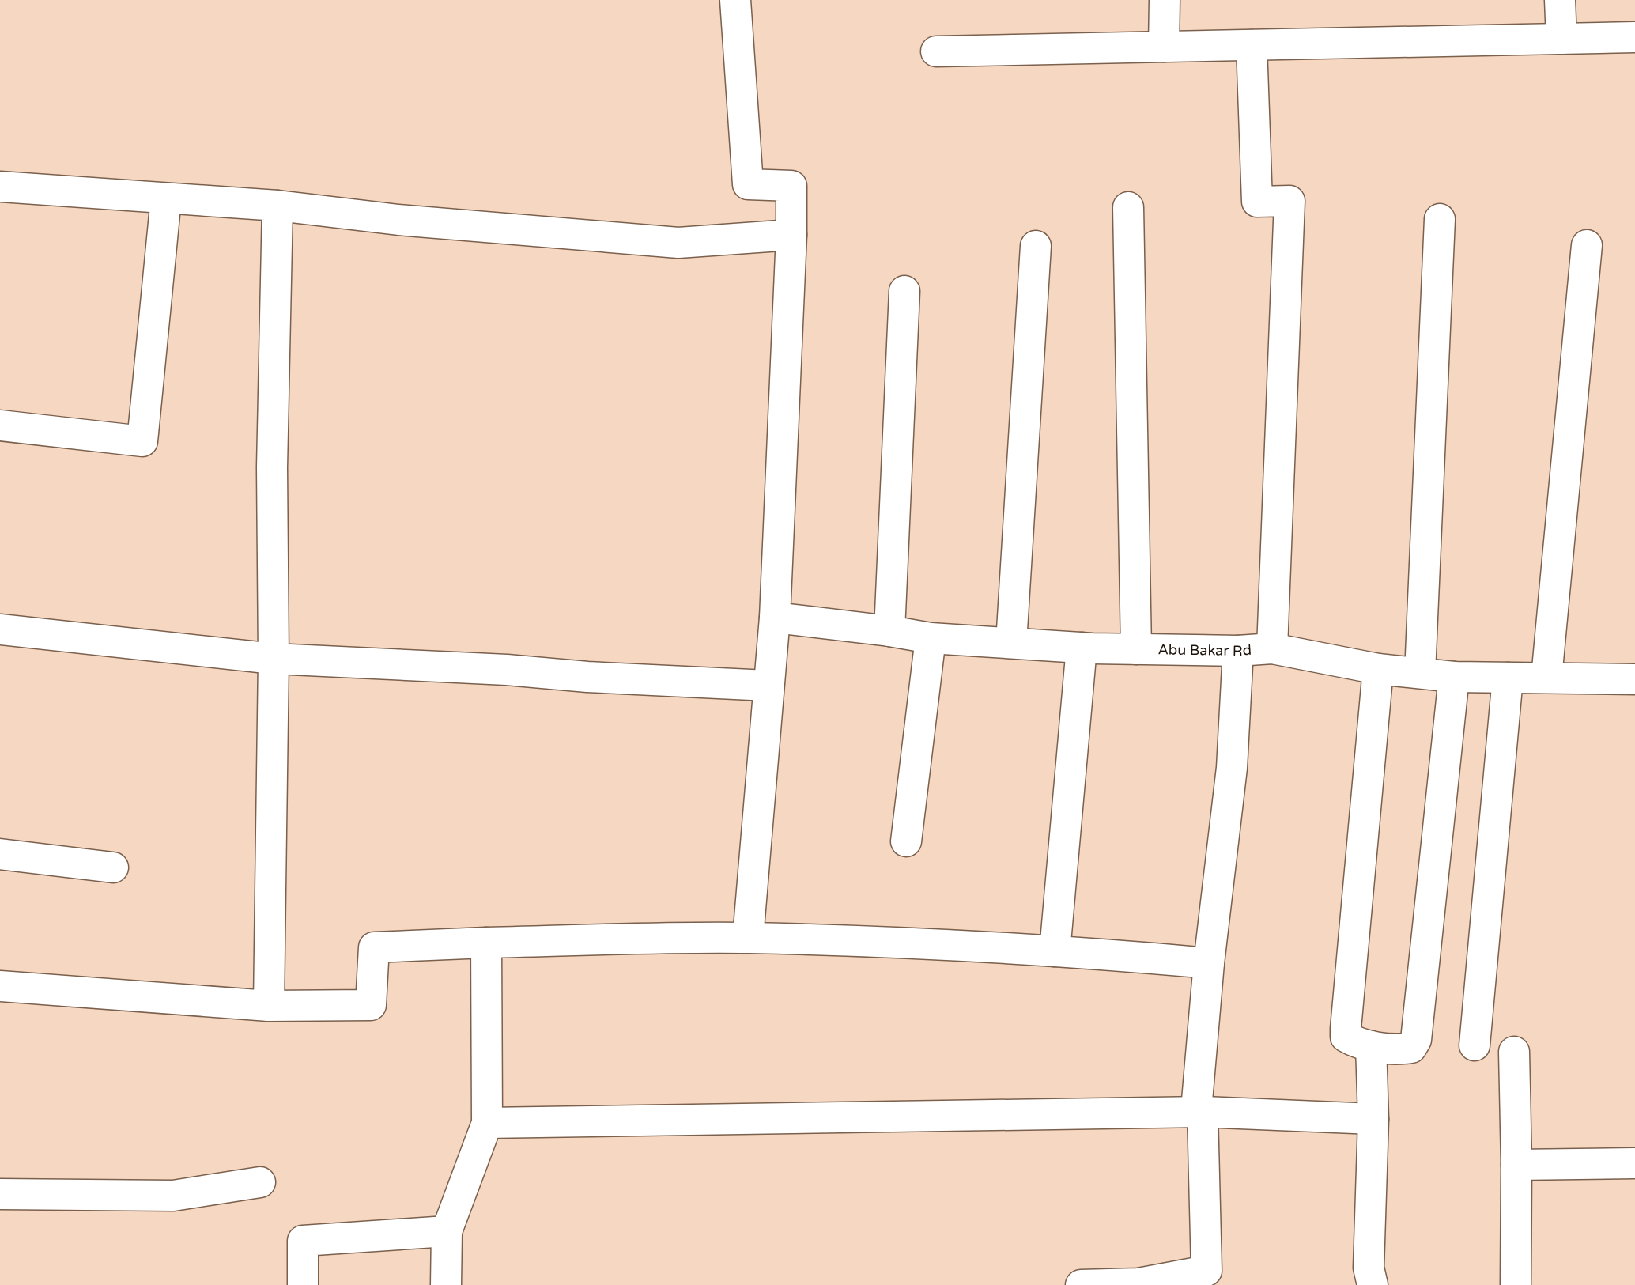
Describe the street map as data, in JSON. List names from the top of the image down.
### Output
{
  "streets": {
    "street": ["Abu Bakar Rd"]
  }
}
